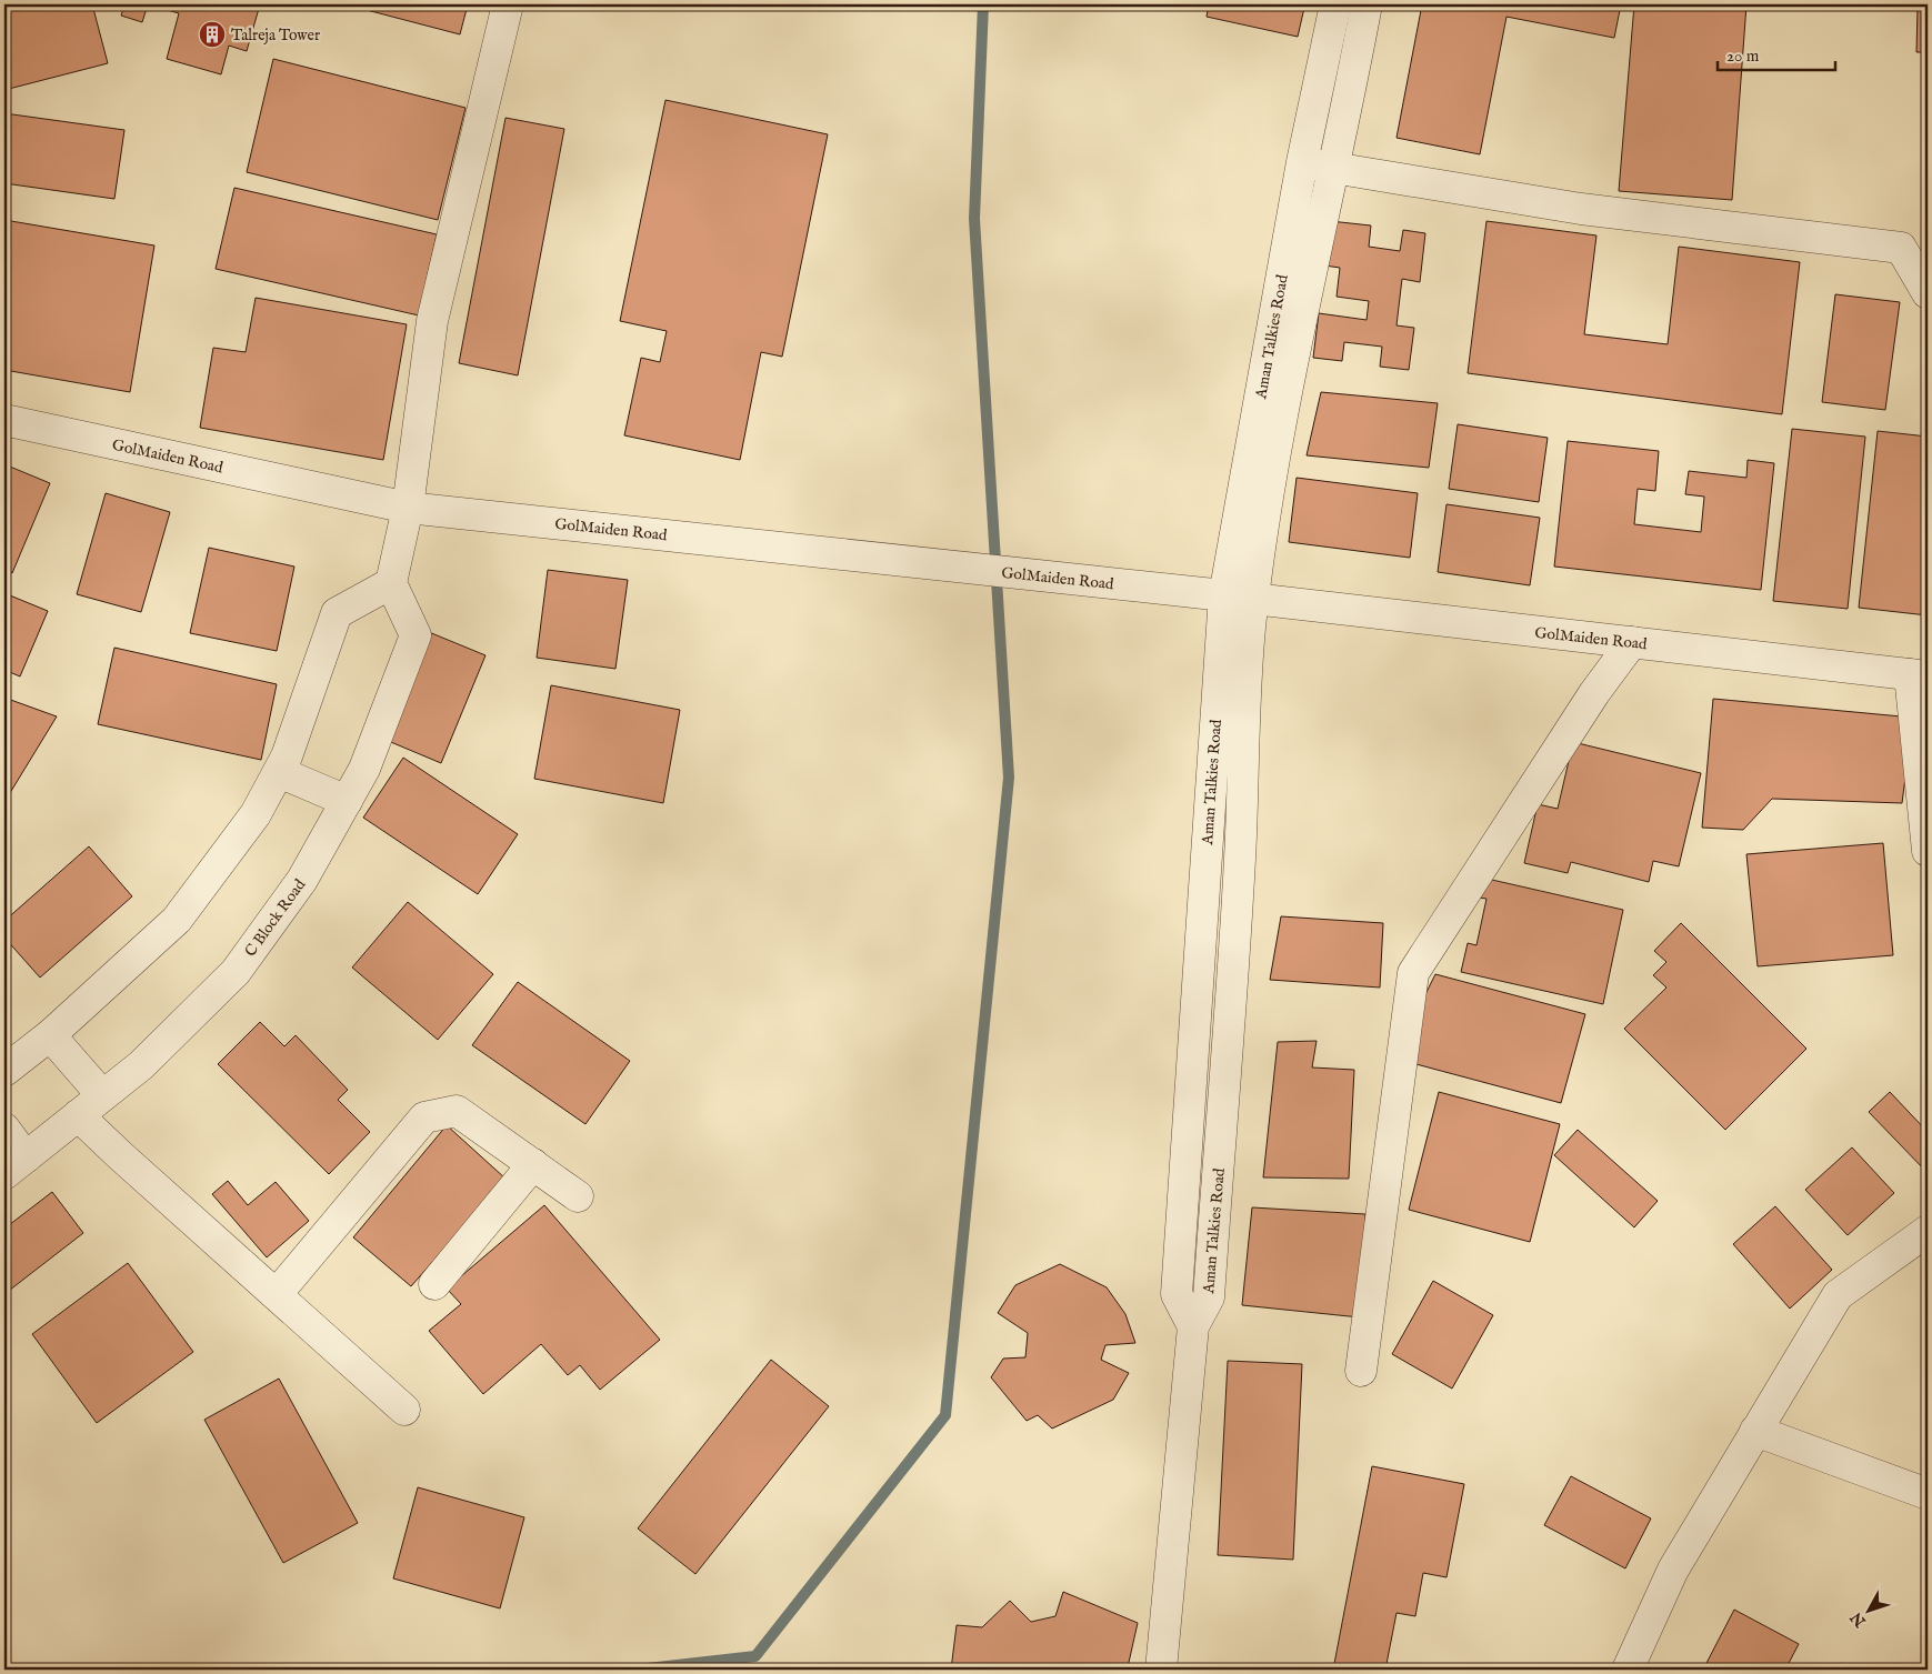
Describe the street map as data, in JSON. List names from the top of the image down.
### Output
{
  "streets": {
    "street": ["Aman Talkies Road", "GolMaiden Road", "C Block Road"]
  },
  "crossings": [
    ["Aman Talkies Road", "GolMaiden Road"]
  ],
  "places": {
    "building": ["Talreja Tower"]
  },
  "scale_bar": "20 m",
  "north": "bottom left"
}
